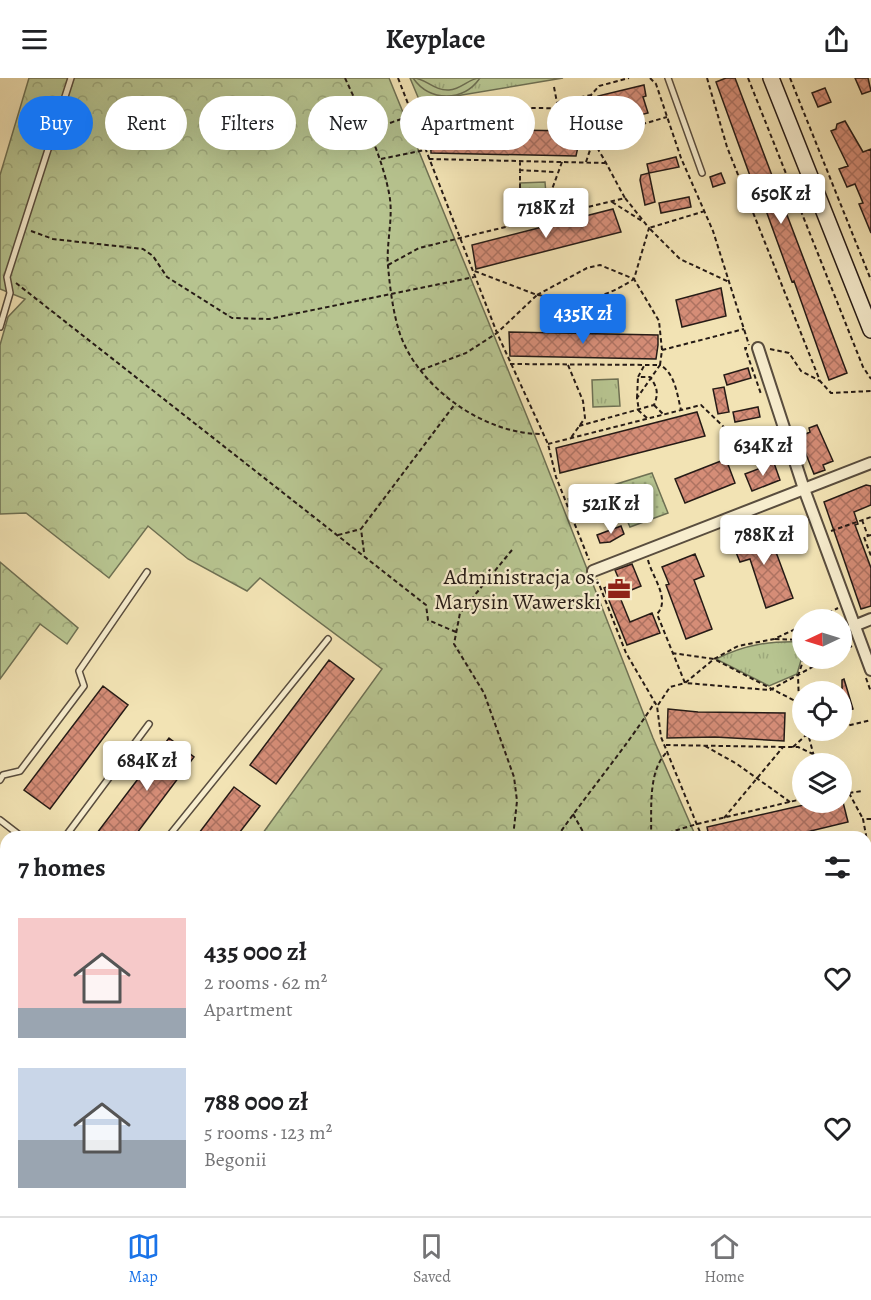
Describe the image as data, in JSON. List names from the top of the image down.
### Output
{
  "places": {
    "office": ["Administracja os. Marysin Wawerski"]
  },
  "north": "left",
  "page": {
    "header": "Keyplace",
    "chip": [
      "Buy",
      "Rent",
      "Filters",
      "New",
      "Apartment",
      "House"
    ],
    "price": [
      "650K zł",
      "718K zł",
      "435K zł",
      "634K zł",
      "521K zł",
      "788K zł",
      "684K zł"
    ],
    "heading": "7 homes",
    "list": [
      {
        "name": "435 000 zł",
        "note": "2 rooms · 62 m² · Apartment"
      },
      {
        "name": "788 000 zł",
        "note": "5 rooms · 123 m² · Begonii"
      }
    ],
    "tabs": ["Map", "Saved", "Home"]
  }
}
